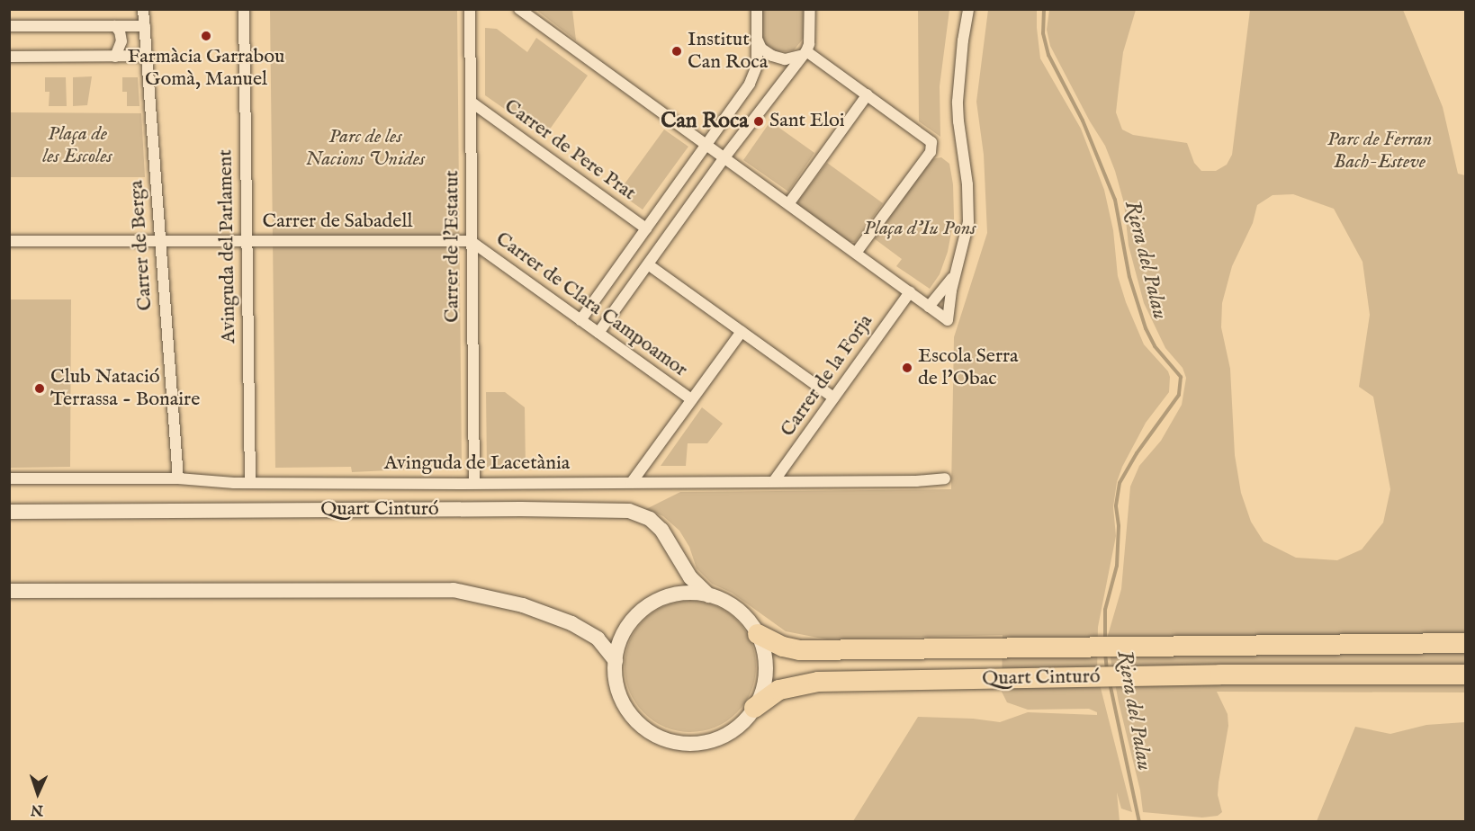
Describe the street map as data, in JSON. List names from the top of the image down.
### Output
{
  "streets": {
    "highway": ["Quart Cinturó"],
    "street": [
      "Carrer de Pere Prat",
      "Carrer de Sabadell",
      "Carrer de Berga",
      "Avinguda del Parlament",
      "Carrer de l'Estatut",
      "Carrer de Clara Campoamor",
      "Carrer de la Forja",
      "Avinguda de Lacetània"
    ]
  },
  "crossings": [
    ["Carrer de Pere Prat", "Carrer de l'Estatut"],
    ["Carrer de Sabadell", "Carrer de Berga"],
    ["Carrer de Sabadell", "Avinguda del Parlament"],
    ["Carrer de Sabadell", "Carrer de l'Estatut"],
    ["Carrer de Sabadell", "Carrer de Clara Campoamor"],
    ["Carrer de Berga", "Avinguda de Lacetània"],
    ["Avinguda del Parlament", "Avinguda de Lacetània"],
    ["Carrer de l'Estatut", "Carrer de Clara Campoamor"],
    ["Carrer de l'Estatut", "Avinguda de Lacetània"],
    ["Carrer de la Forja", "Avinguda de Lacetània"]
  ],
  "districts": ["Can Roca"],
  "water": ["Riera del Palau"],
  "parks": [
    "Plaça de les Escoles",
    "Parc de les Nacions Unides",
    "Parc de Ferran Bach-Esteve",
    "Plaça d'Iu Pons"
  ],
  "places": [
    "Farmàcia Garrabou Gomà, Manuel",
    "Institut Can Roca",
    "Sant Eloi",
    "Escola Serra de l'Obac",
    "Club Natació Terrassa - Bonaire"
  ],
  "north": "bottom"
}
